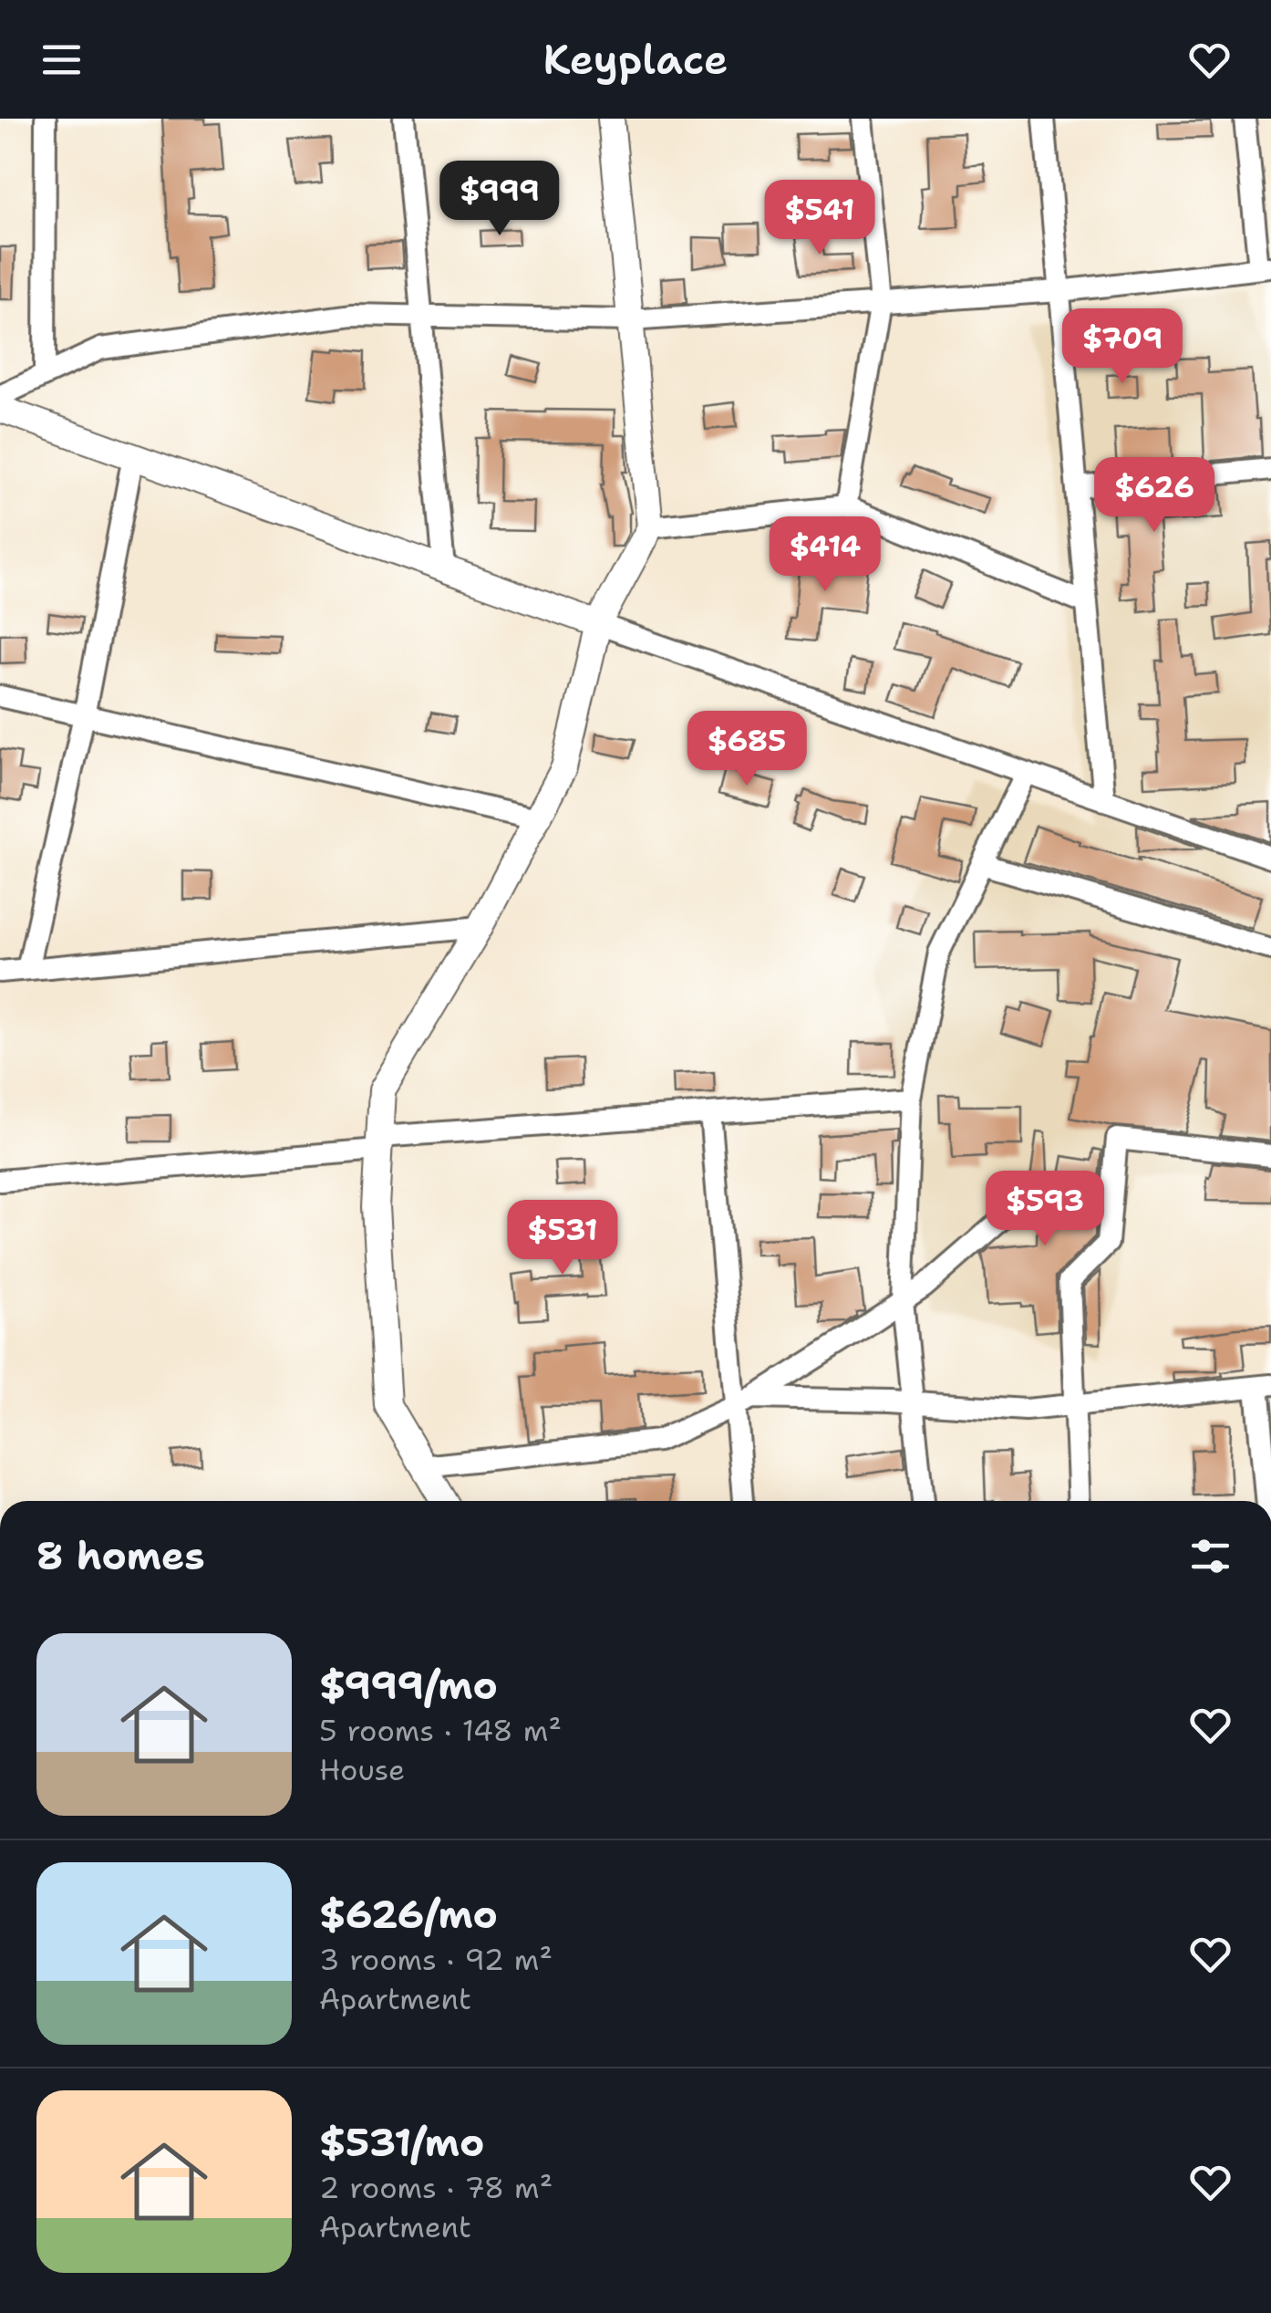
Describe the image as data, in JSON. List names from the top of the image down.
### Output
{
  "page": {
    "header": "Keyplace",
    "price": [
      "$999",
      "$541",
      "$709",
      "$626",
      "$414",
      "$685",
      "$593",
      "$531"
    ],
    "heading": "8 homes",
    "list": [
      {
        "name": "$999/mo",
        "note": "5 rooms · 148 m² · House"
      },
      {
        "name": "$626/mo",
        "note": "3 rooms · 92 m² · Apartment"
      },
      {
        "name": "$531/mo",
        "note": "2 rooms · 78 m² · Apartment"
      }
    ]
  }
}
